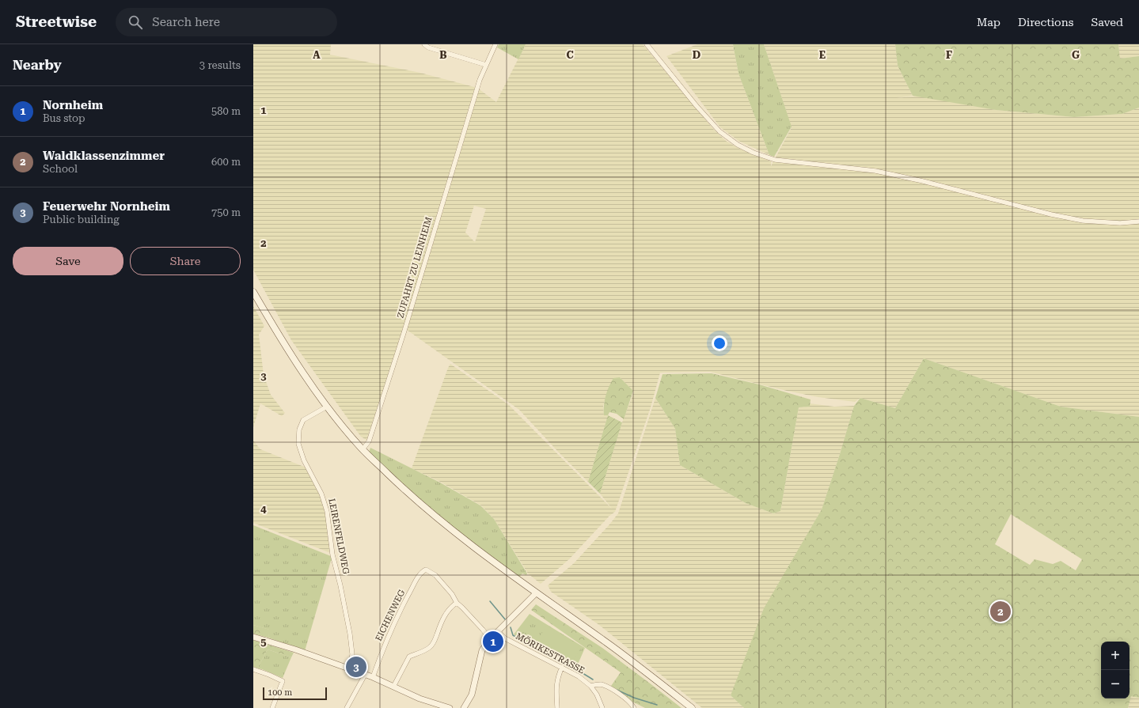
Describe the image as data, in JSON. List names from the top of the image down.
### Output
{
  "streets": {
    "street": [
      "ZUFAHRT ZU LEINHEIM",
      "LEIRENFELDWEG",
      "EICHENWEG",
      "MÖRIKESTRASSE"
    ]
  },
  "scale_bar": "100 m",
  "page": {
    "header": "Streetwise",
    "search": "Search here",
    "nav": ["Map", "Directions", "Saved"],
    "heading": ["Nearby", "3 results"],
    "list": [
      {
        "mark": "1",
        "name": "Nornheim",
        "note": "Bus stop",
        "value": "580 m"
      },
      {
        "mark": "2",
        "name": "Waldklassenzimmer",
        "note": "School",
        "value": "600 m"
      },
      {
        "mark": "3",
        "name": "Feuerwehr Nornheim",
        "note": "Public building",
        "value": "750 m"
      }
    ],
    "buttons": ["Save", "Share"],
    "pins": ["2", "1", "3"],
    "map_buttons": ["+", "−"],
    "scale": "100 m"
  },
  "grid": {
    "columns": [
      "A",
      "B",
      "C",
      "D",
      "E",
      "F",
      "G"
    ],
    "rows": [
      "1",
      "2",
      "3",
      "4",
      "5"
    ]
  }
}
